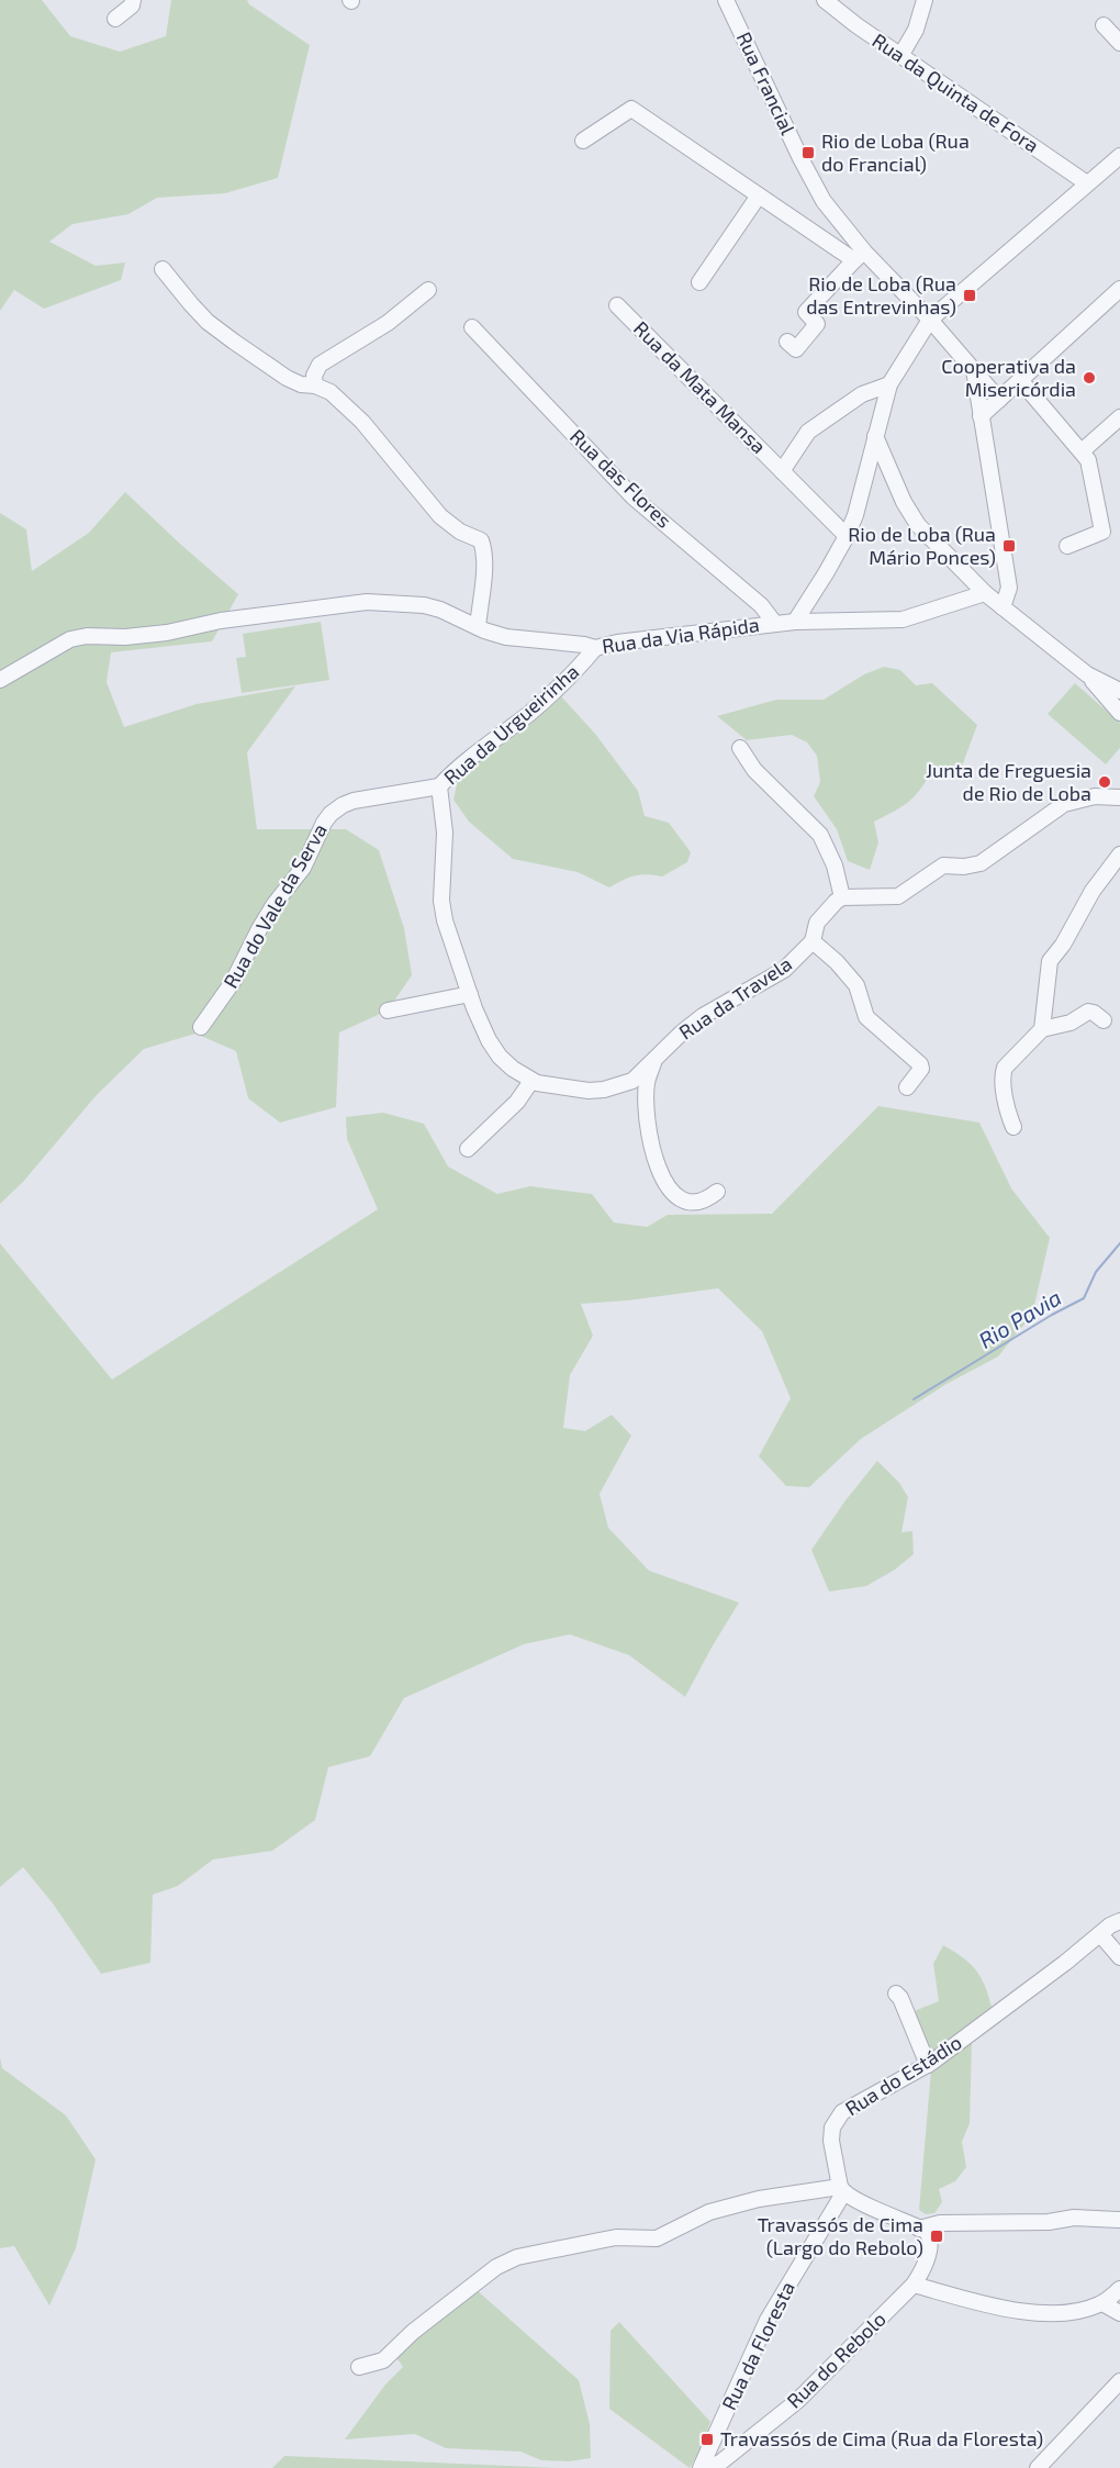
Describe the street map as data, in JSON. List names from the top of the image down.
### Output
{
  "streets": {
    "street": [
      "Rua Francial",
      "Rua da Quinta de Fora",
      "Rua da Mata Mansa",
      "Rua das Flores",
      "Rua da Via Rápida",
      "Rua da Urgueirinha",
      "Rua do Vale da Serva",
      "Rua da Travela",
      "Rua do Estádio",
      "Rua da Floresta",
      "Rua do Rebolo"
    ]
  },
  "crossings": [
    ["Rua das Flores", "Rua da Via Rápida"],
    ["Rua da Via Rápida", "Rua da Urgueirinha"],
    ["Rua da Urgueirinha", "Rua do Vale da Serva"],
    ["Rua da Urgueirinha", "Rua da Travela"],
    ["Rua do Estádio", "Rua da Floresta"],
    ["Rua da Floresta", "Rua do Rebolo"]
  ],
  "water": ["Rio Pavia"],
  "places": {
    "transit": [
      "Rio de Loba (Rua do Francial)",
      "Rio de Loba (Rua das Entrevinhas)",
      "Rio de Loba (Rua Mário Ponces)",
      "Travassós de Cima (Largo do Rebolo)",
      "Travassós de Cima (Rua da Floresta)"
    ],
    "other": ["Cooperativa da Misericórdia", "Junta de Freguesia de Rio de Loba"]
  }
}
